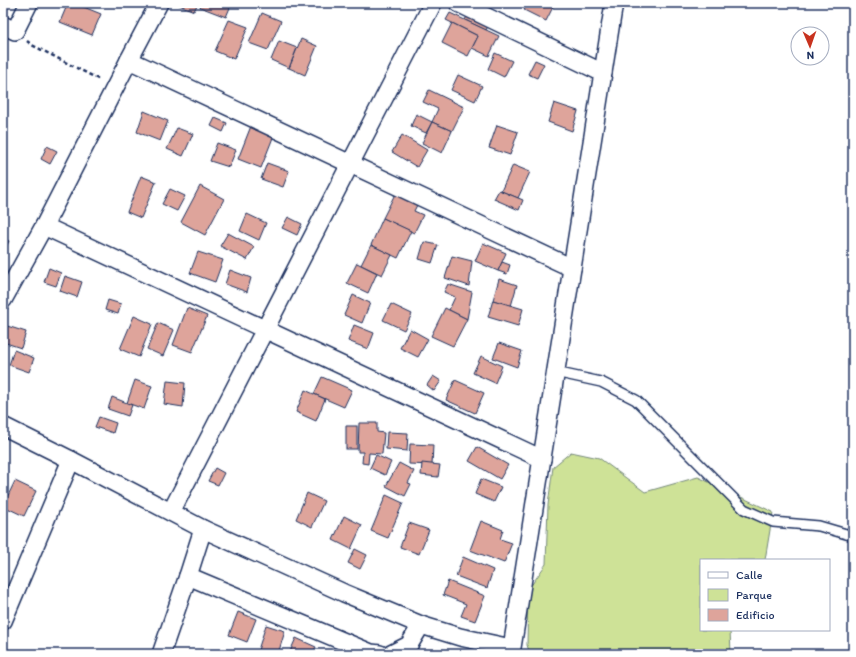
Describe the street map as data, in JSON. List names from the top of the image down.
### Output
{
  "legend": ["Calle", "Parque", "Edificio"],
  "north": "bottom"
}
